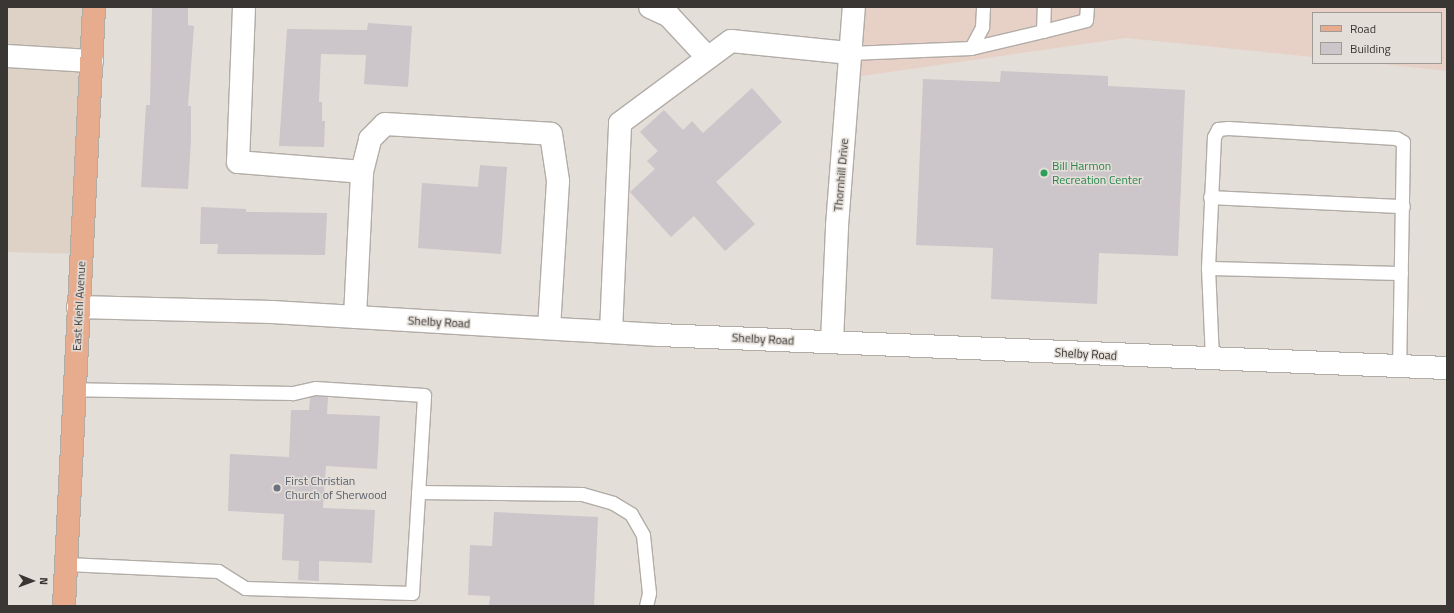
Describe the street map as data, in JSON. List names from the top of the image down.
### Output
{
  "streets": {
    "main road": ["East Kiehl Avenue"],
    "street": ["Thornhill Drive", "Shelby Road"]
  },
  "crossings": [
    ["Thornhill Drive", "Shelby Road"],
    ["East Kiehl Avenue", "Shelby Road"]
  ],
  "places": ["Bill Harmon Recreation Center", "First Christian Church of Sherwood"],
  "legend": ["Road", "Building"],
  "north": "right"
}
